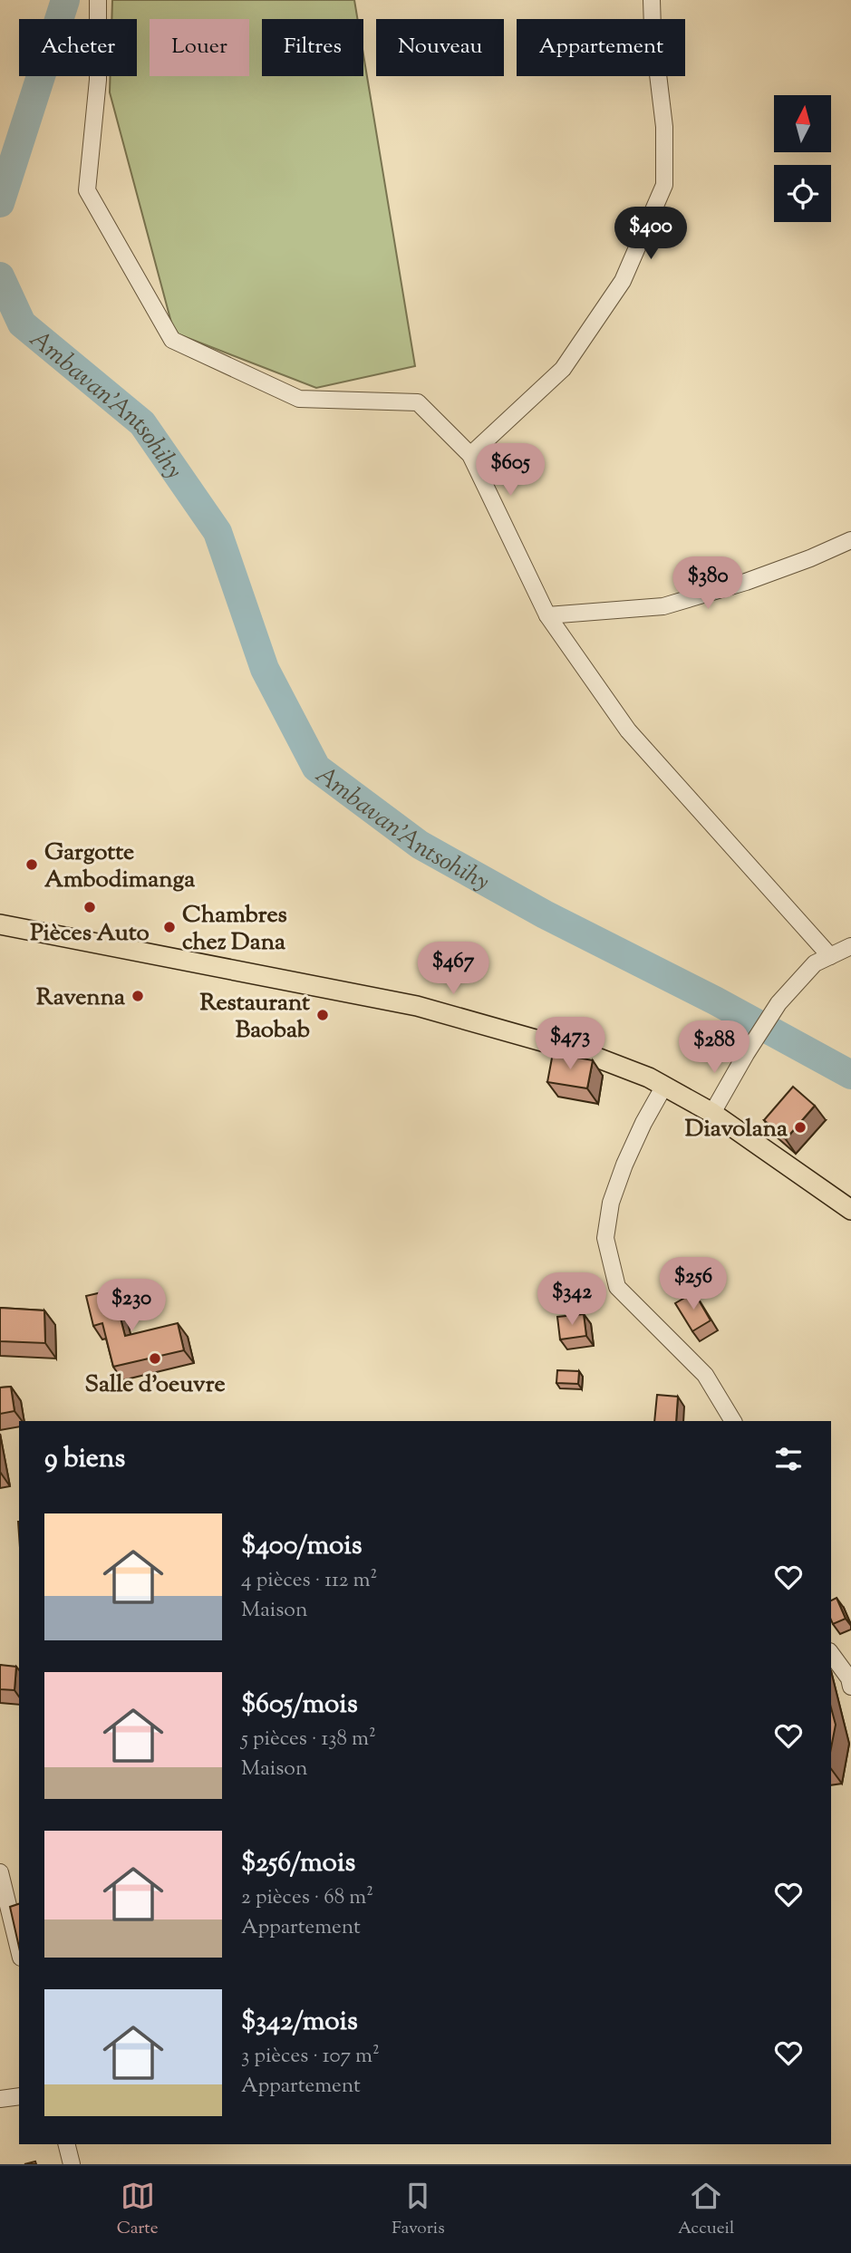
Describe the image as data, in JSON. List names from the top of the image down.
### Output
{
  "water": ["Ambavan'Antsohihy"],
  "places": [
    "Gargotte Ambodimanga",
    "Pièces Auto",
    "Chambres chez Dana",
    "Ravenna",
    "Restaurant Baobab",
    "Diavolana",
    "Salle d'oeuvre"
  ],
  "north": "top",
  "page": {
    "chip": [
      "Acheter",
      "Louer",
      "Filtres",
      "Nouveau",
      "Appartement"
    ],
    "price": [
      "$400",
      "$605",
      "$380",
      "$467",
      "$473",
      "$288",
      "$256",
      "$342",
      "$230"
    ],
    "heading": "9 biens",
    "list": [
      {
        "name": "$400/mois",
        "note": "4 pièces · 112 m² · Maison"
      },
      {
        "name": "$605/mois",
        "note": "5 pièces · 138 m² · Maison"
      },
      {
        "name": "$256/mois",
        "note": "2 pièces · 68 m² · Appartement"
      },
      {
        "name": "$342/mois",
        "note": "3 pièces · 107 m² · Appartement"
      }
    ],
    "tabs": ["Carte", "Favoris", "Accueil"]
  }
}
